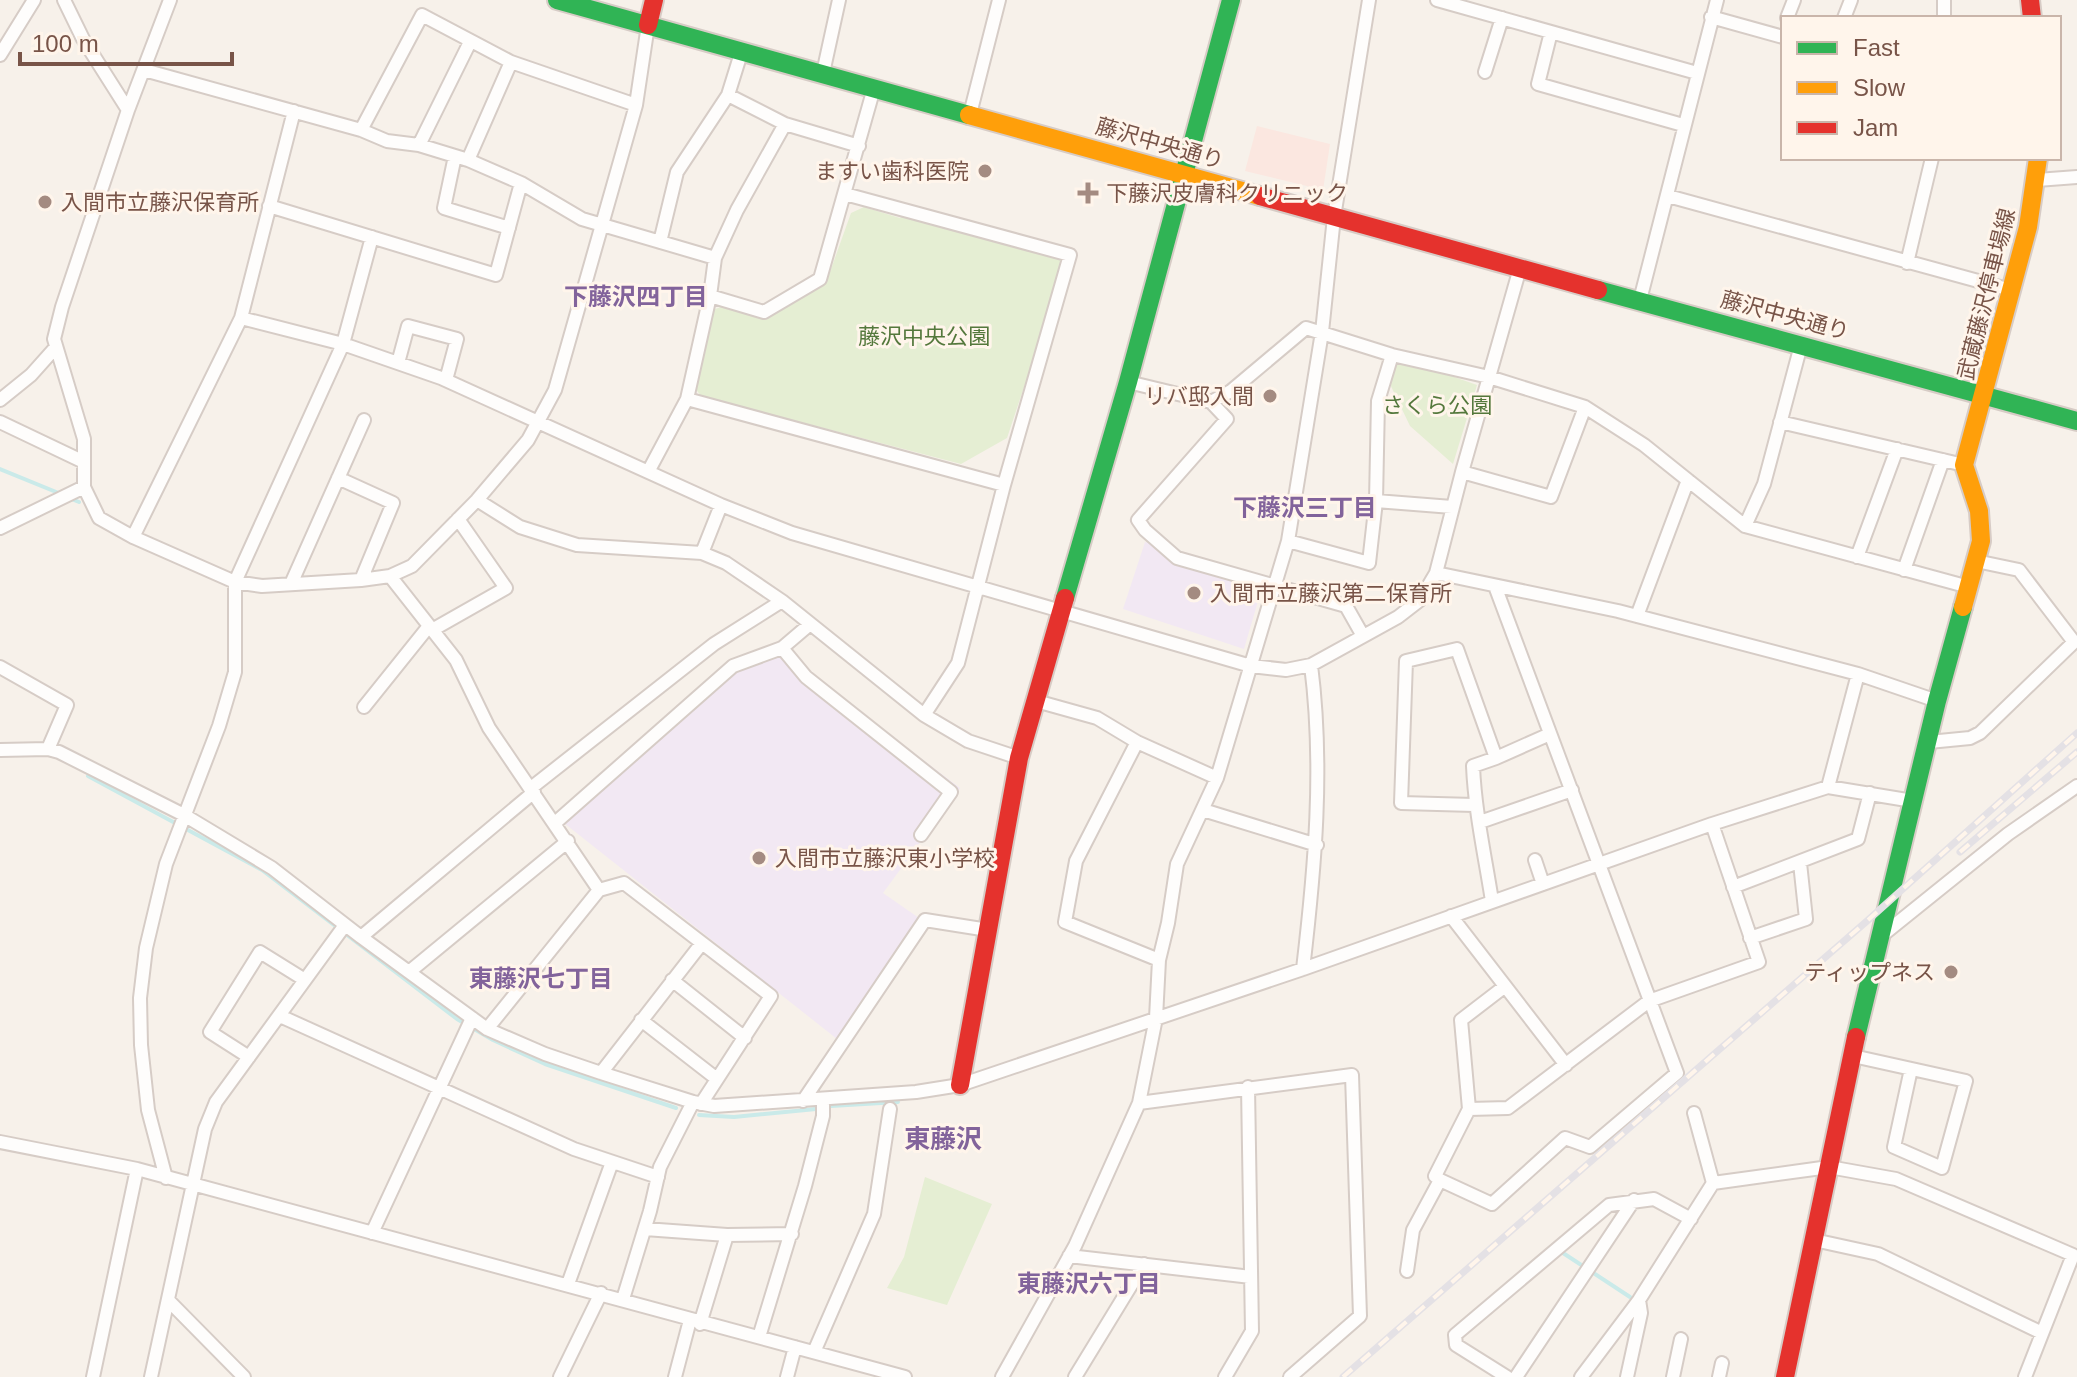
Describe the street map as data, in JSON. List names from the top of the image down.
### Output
{
  "streets": {
    "street": ["藤沢中央通り", "武蔵藤沢停車場線"]
  },
  "crossings": [
    ["藤沢中央通り", "武蔵藤沢停車場線"]
  ],
  "districts": [
    "下藤沢四丁目",
    "下藤沢三丁目",
    "東藤沢七丁目",
    "東藤沢",
    "東藤沢六丁目"
  ],
  "parks": ["藤沢中央公園", "さくら公園"],
  "places": {
    "other": [
      "ますい歯科医院",
      "入間市立藤沢保育所",
      "リバ邸入間",
      "入間市立藤沢第二保育所",
      "入間市立藤沢東小学校",
      "ティップネス"
    ],
    "health": ["下藤沢皮膚科クリニック"]
  },
  "legend": ["Fast", "Slow", "Jam"],
  "scale_bar": "100 m"
}
